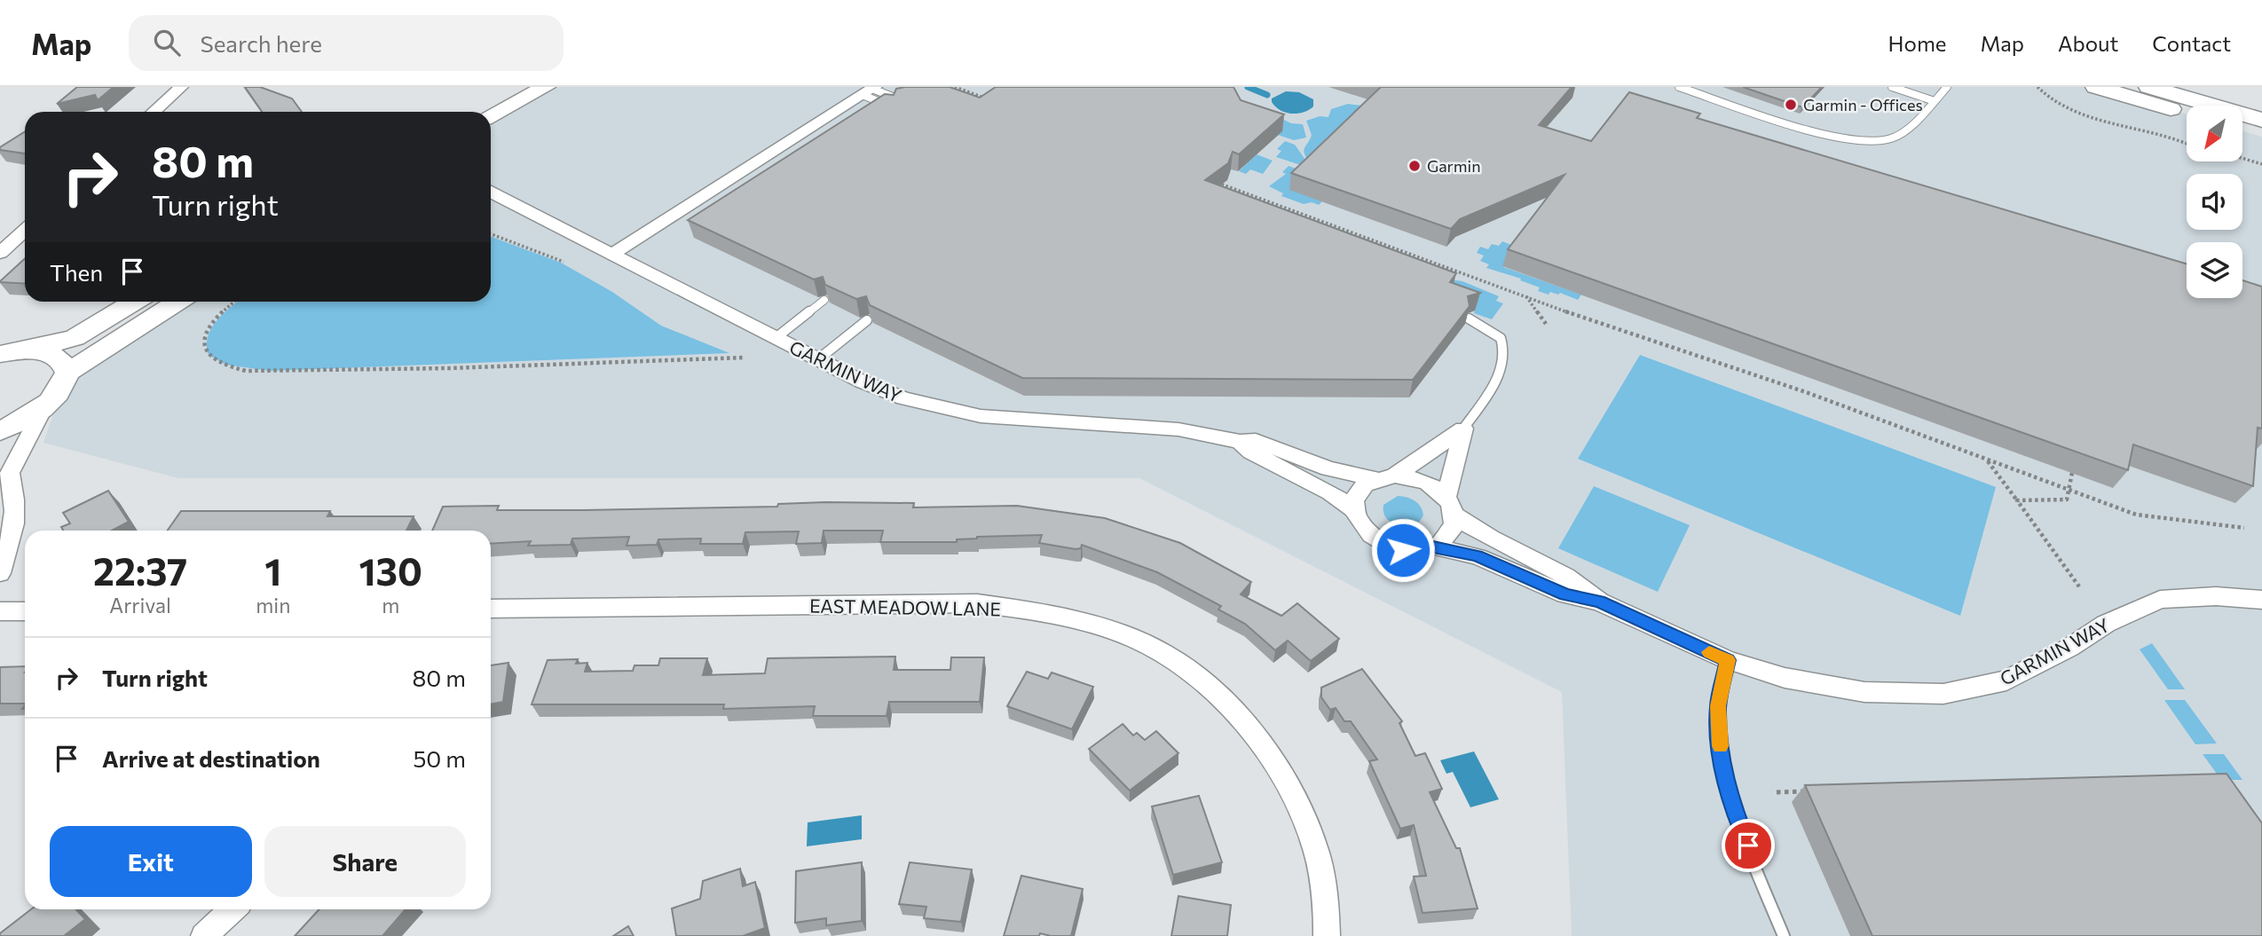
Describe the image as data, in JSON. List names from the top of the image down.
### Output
{
  "streets": {
    "street": ["GARMIN WAY", "EAST MEADOW LANE"]
  },
  "places": ["Garmin - Offices", "Garmin"],
  "north": "bottom left",
  "page": {
    "header": "Map",
    "search": "Search here",
    "nav": [
      "Home",
      "Map",
      "About",
      "Contact"
    ],
    "turn": ["80 m", "Turn right"],
    "then": "Then",
    "eta": [
      "22:37",
      "Arrival",
      "1",
      "min",
      "130",
      "m"
    ],
    "list": [
      {
        "name": "Turn right",
        "value": "80 m"
      },
      {
        "name": "Arrive at destination",
        "value": "50 m"
      }
    ],
    "buttons": ["Exit", "Share"]
  }
}
